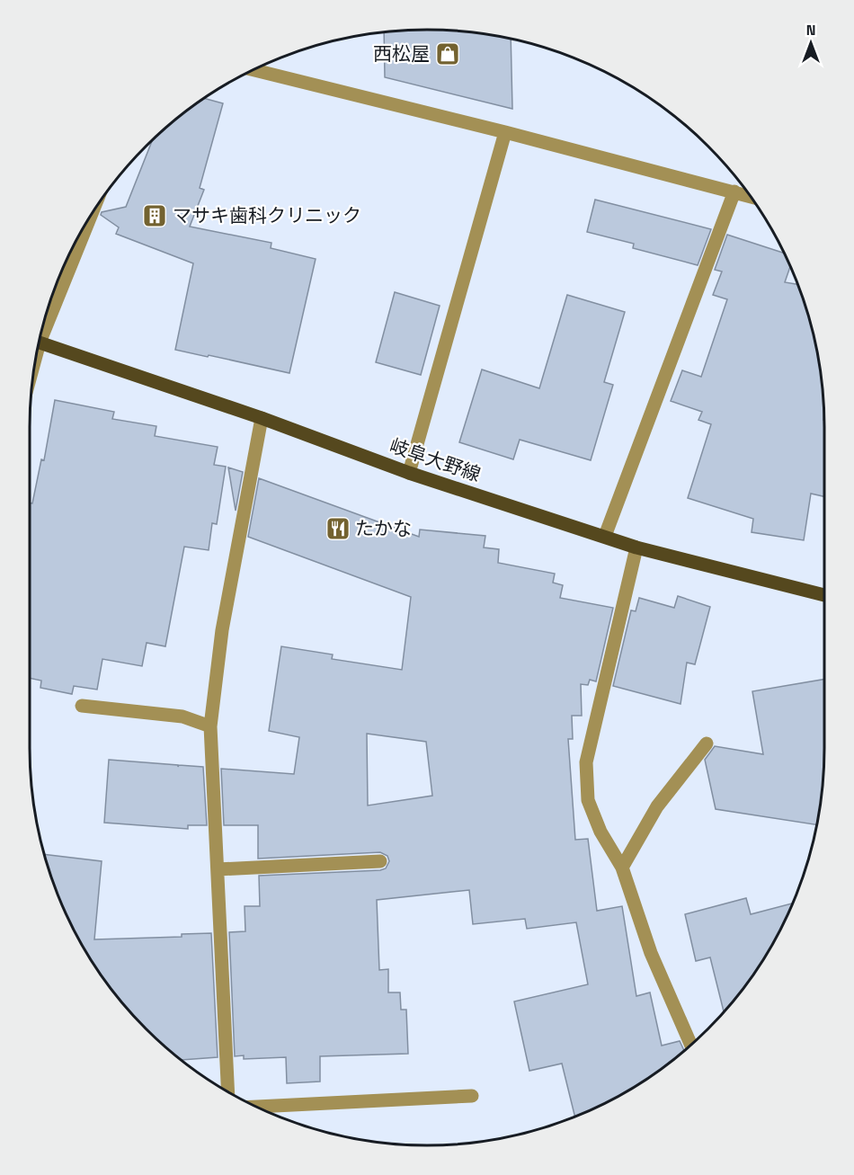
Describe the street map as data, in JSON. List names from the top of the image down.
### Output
{
  "streets": {
    "main road": ["岐阜大野線"]
  },
  "places": {
    "shop": ["西松屋"],
    "building": ["マサキ歯科クリニック"],
    "restaurant": ["たかな"]
  },
  "north": "top"
}
